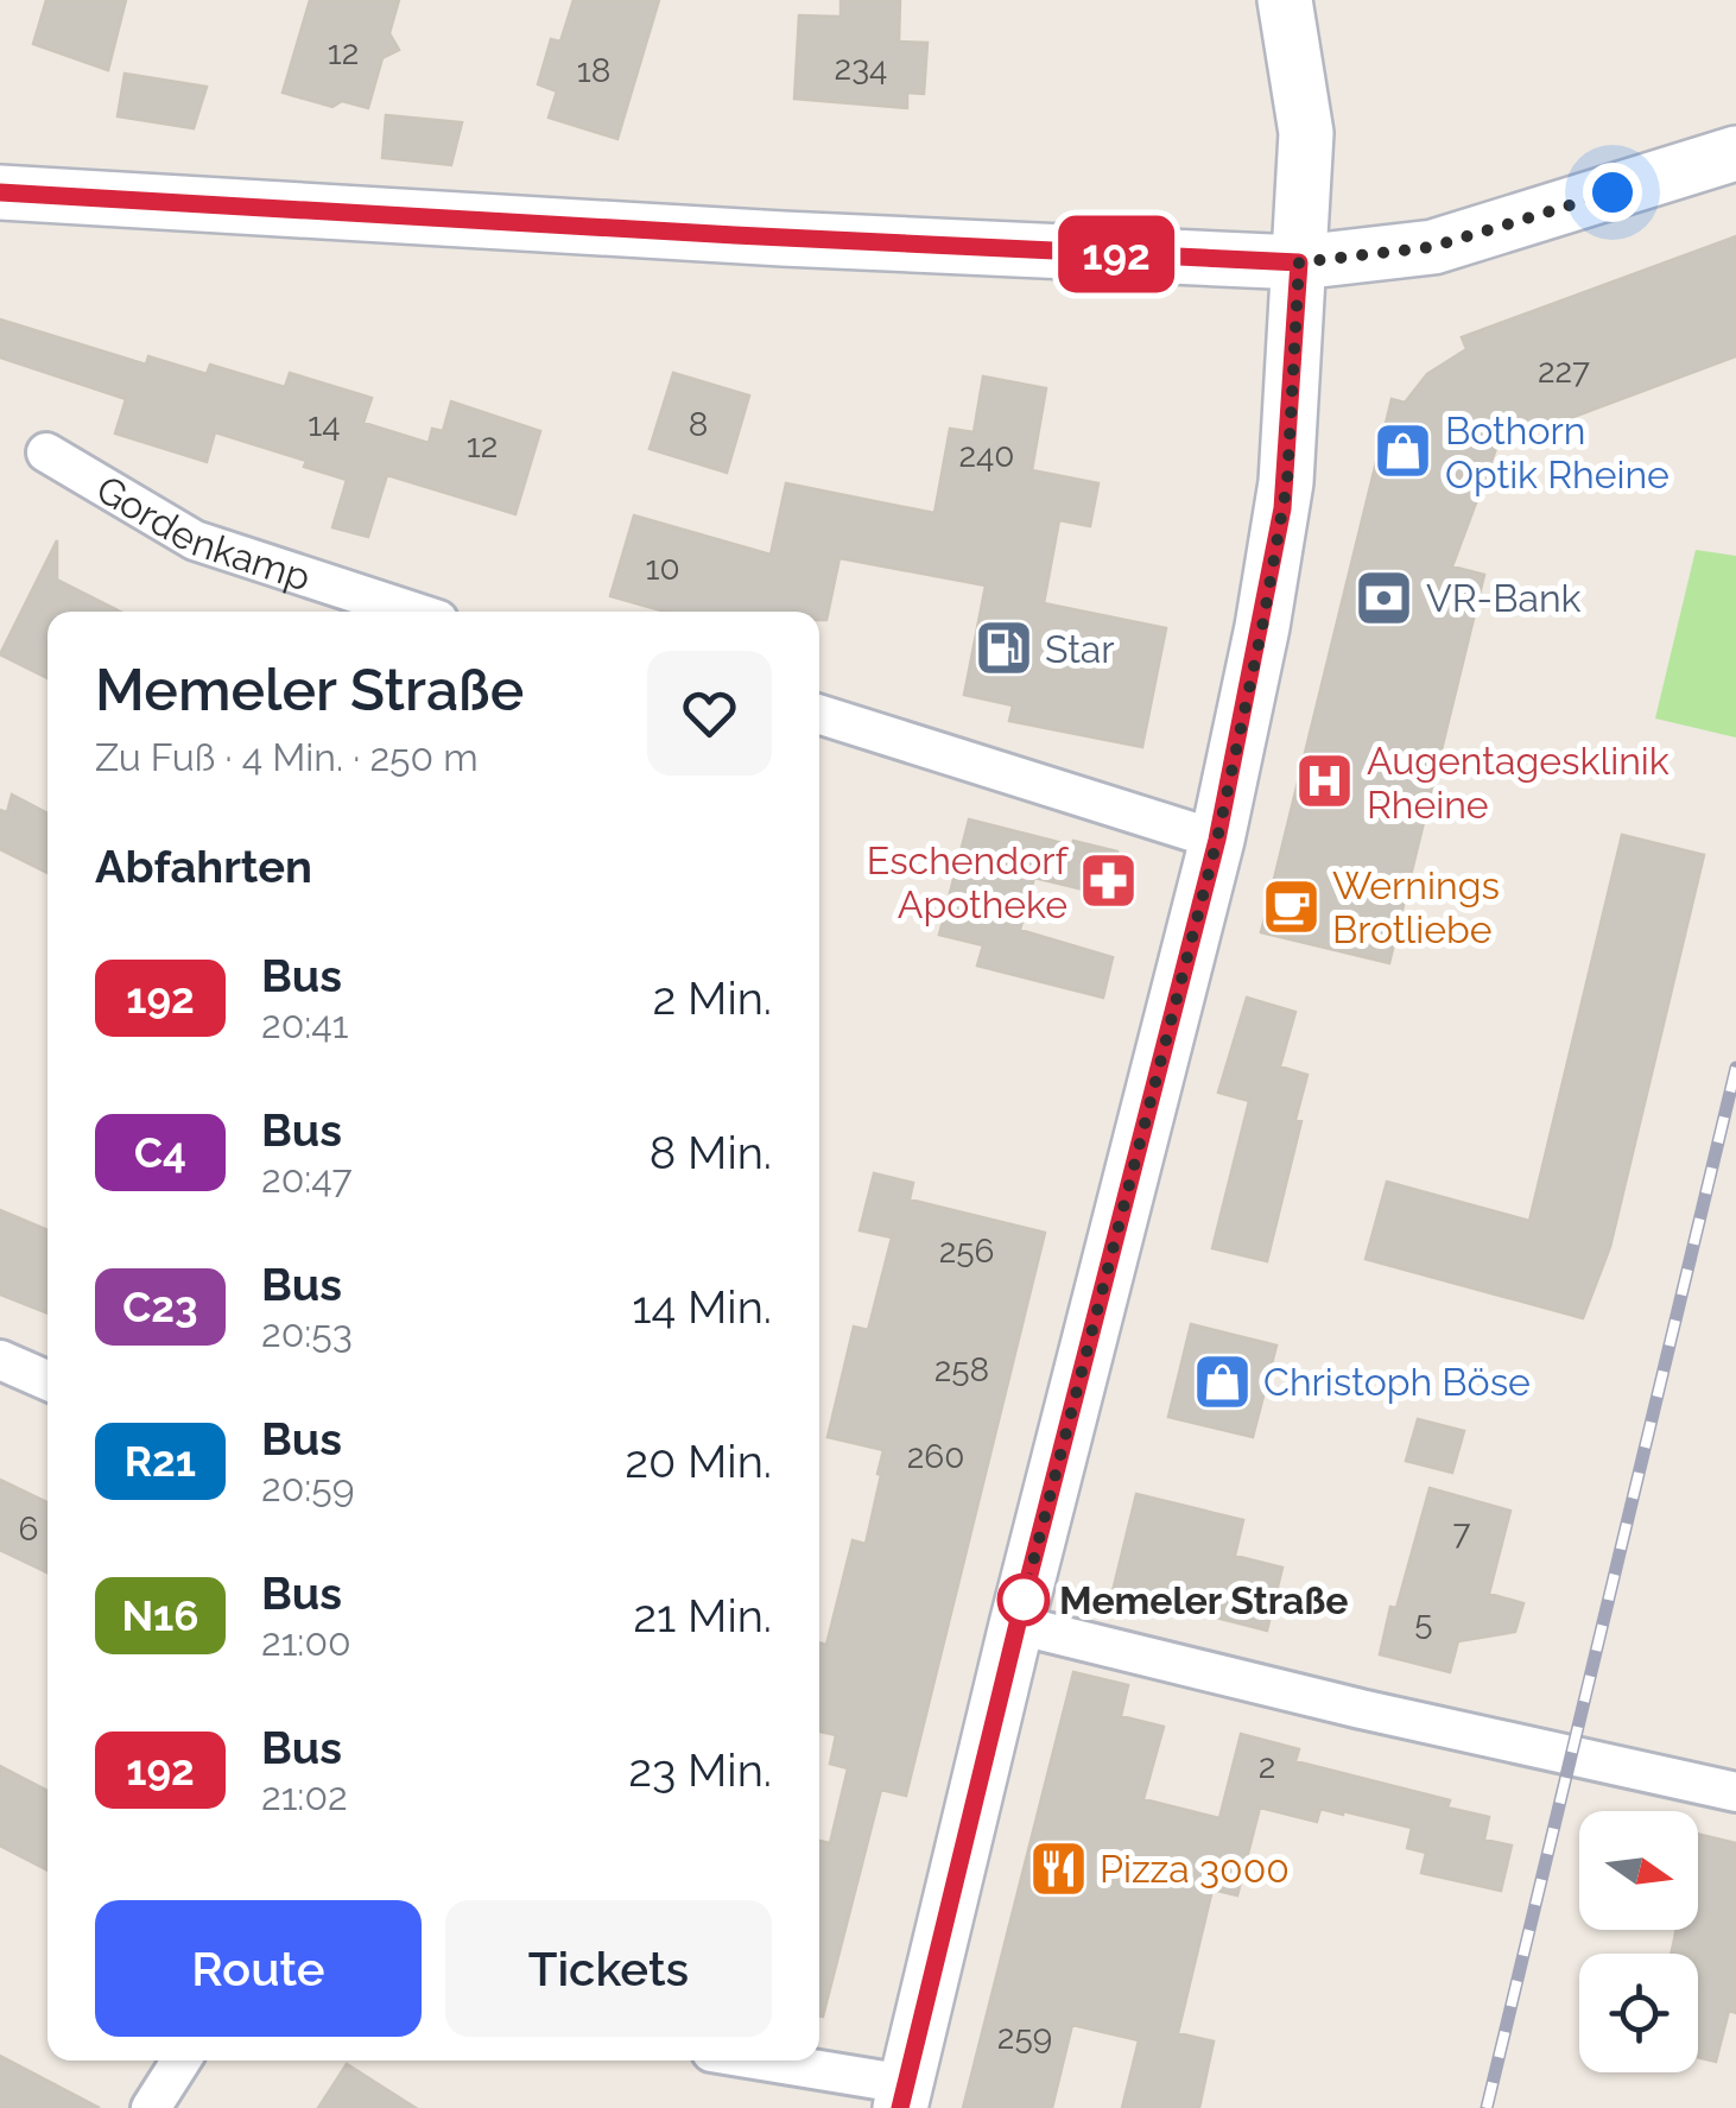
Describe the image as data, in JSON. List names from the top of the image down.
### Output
{
  "streets": {
    "street": ["Gordenkamp"]
  },
  "places": {
    "shop": ["Bothorn Optik Rheine", "Christoph Böse"],
    "bank": ["VR-Bank"],
    "fuel station": ["Star"],
    "hospital": ["Augentagesklinik Rheine"],
    "pharmacy": ["Eschendorf Apotheke"],
    "cafe": ["Wernings Brotliebe"],
    "other": ["Memeler Straße"],
    "restaurant": ["Pizza 3000"]
  },
  "lines": ["bus line 192"],
  "house_numbers": [
    "12",
    "234",
    "18",
    "227",
    "14",
    "8",
    "12",
    "240",
    "10",
    "256",
    "258",
    "260",
    "6",
    "7",
    "5",
    "2",
    "259"
  ],
  "north": "right",
  "page": {
    "on_map": "192",
    "heading": [
      ["Memeler Straße", "Zu Fuß · 4 Min. · 250 m"],
      "Abfahrten"
    ],
    "list": [
      {
        "mark": "192",
        "name": "Bus",
        "note": "20:41",
        "value": "2 Min."
      },
      {
        "mark": "C4",
        "name": "Bus",
        "note": "20:47",
        "value": "8 Min."
      },
      {
        "mark": "C23",
        "name": "Bus",
        "note": "20:53",
        "value": "14 Min."
      },
      {
        "mark": "R21",
        "name": "Bus",
        "note": "20:59",
        "value": "20 Min."
      },
      {
        "mark": "N16",
        "name": "Bus",
        "note": "21:00",
        "value": "21 Min."
      },
      {
        "mark": "192",
        "name": "Bus",
        "note": "21:02",
        "value": "23 Min."
      }
    ],
    "buttons": ["Route", "Tickets"]
  }
}
